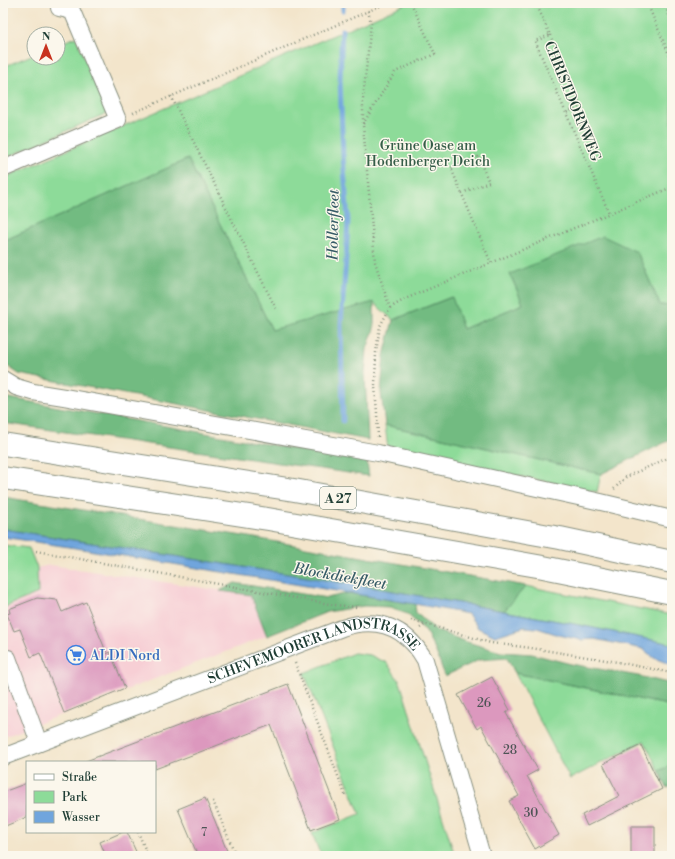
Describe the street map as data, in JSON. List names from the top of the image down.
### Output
{
  "streets": {
    "highway": ["A 27"],
    "street": ["SCHEVEMOORER LANDSTRASSE"],
    "path": ["CHRISTDORNWEG"]
  },
  "water": ["Hollerfleet", "Blockdiekfleet"],
  "parks": ["Grüne Oase am Hodenberger Deich"],
  "places": {
    "supermarket": ["ALDI Nord"]
  },
  "house_numbers": [
    "26",
    "28",
    "30",
    "7"
  ],
  "legend": ["Straße", "Park", "Wasser"],
  "north": "top"
}
